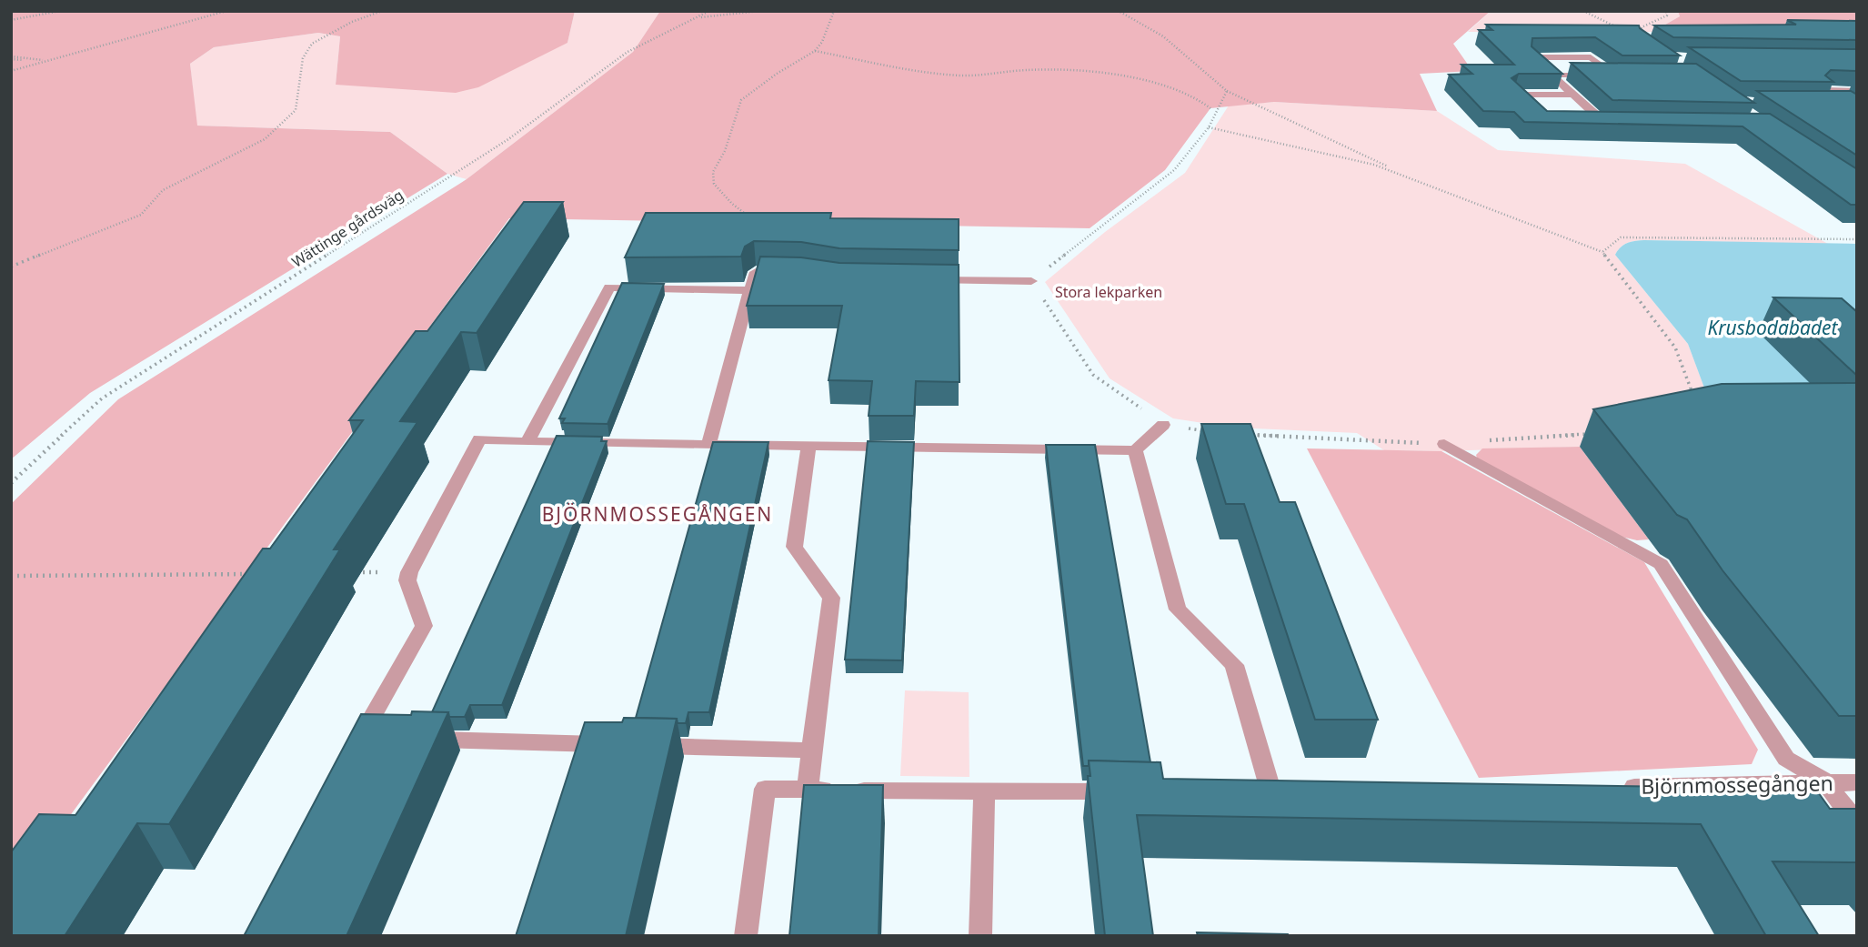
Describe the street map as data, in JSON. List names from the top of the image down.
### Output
{
  "streets": {
    "street": ["Björnmossegången"],
    "path": ["Wättinge gårdsväg"]
  },
  "districts": ["BJÖRNMOSSEGÅNGEN"],
  "water": ["Krusbodabadet"],
  "parks": ["Stora lekparken"]
}
